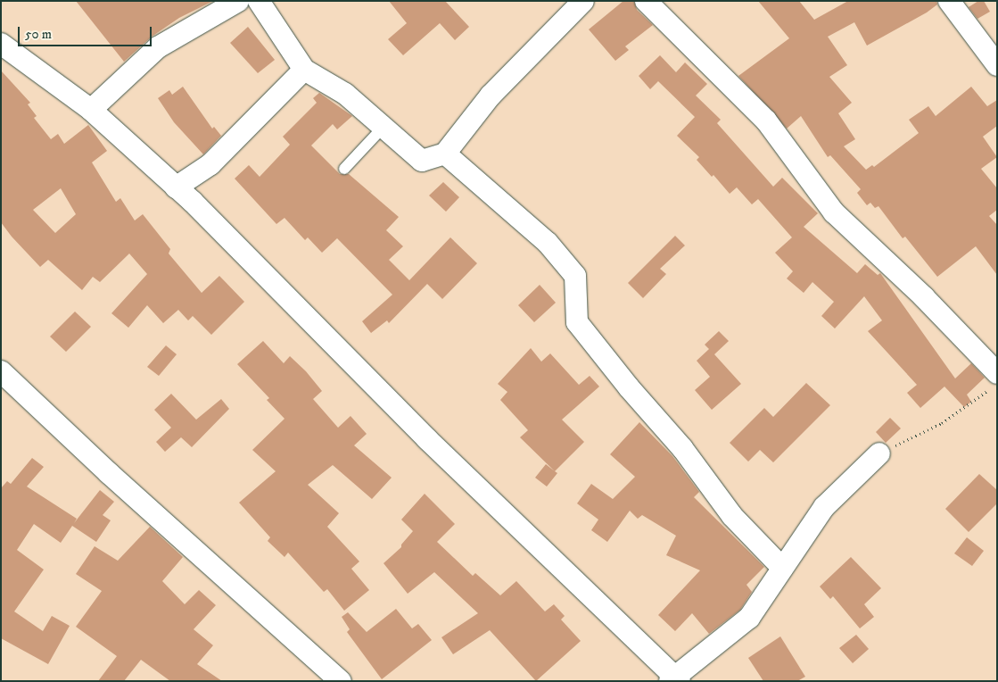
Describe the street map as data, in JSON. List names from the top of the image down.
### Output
{
  "scale_bar": "50 m"
}
